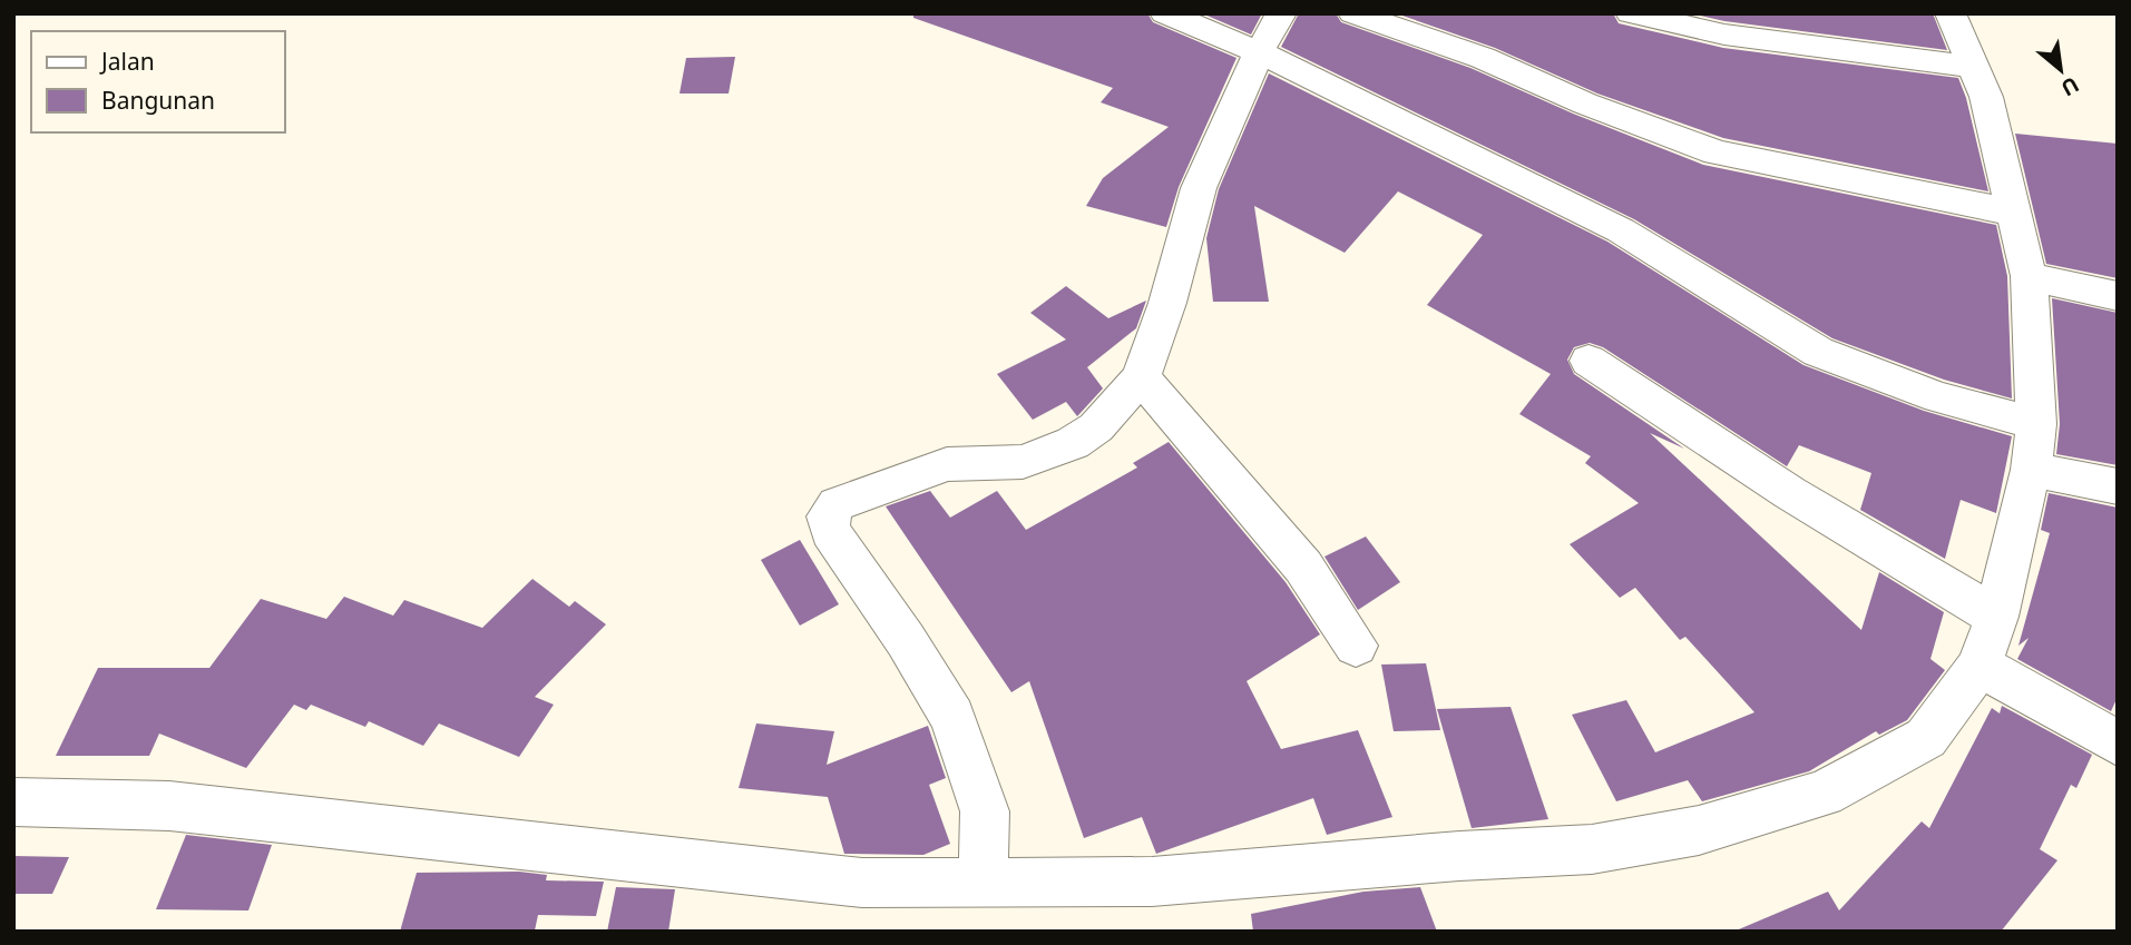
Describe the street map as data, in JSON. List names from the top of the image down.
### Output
{
  "legend": ["Jalan", "Bangunan"],
  "north": "bottom right"
}
